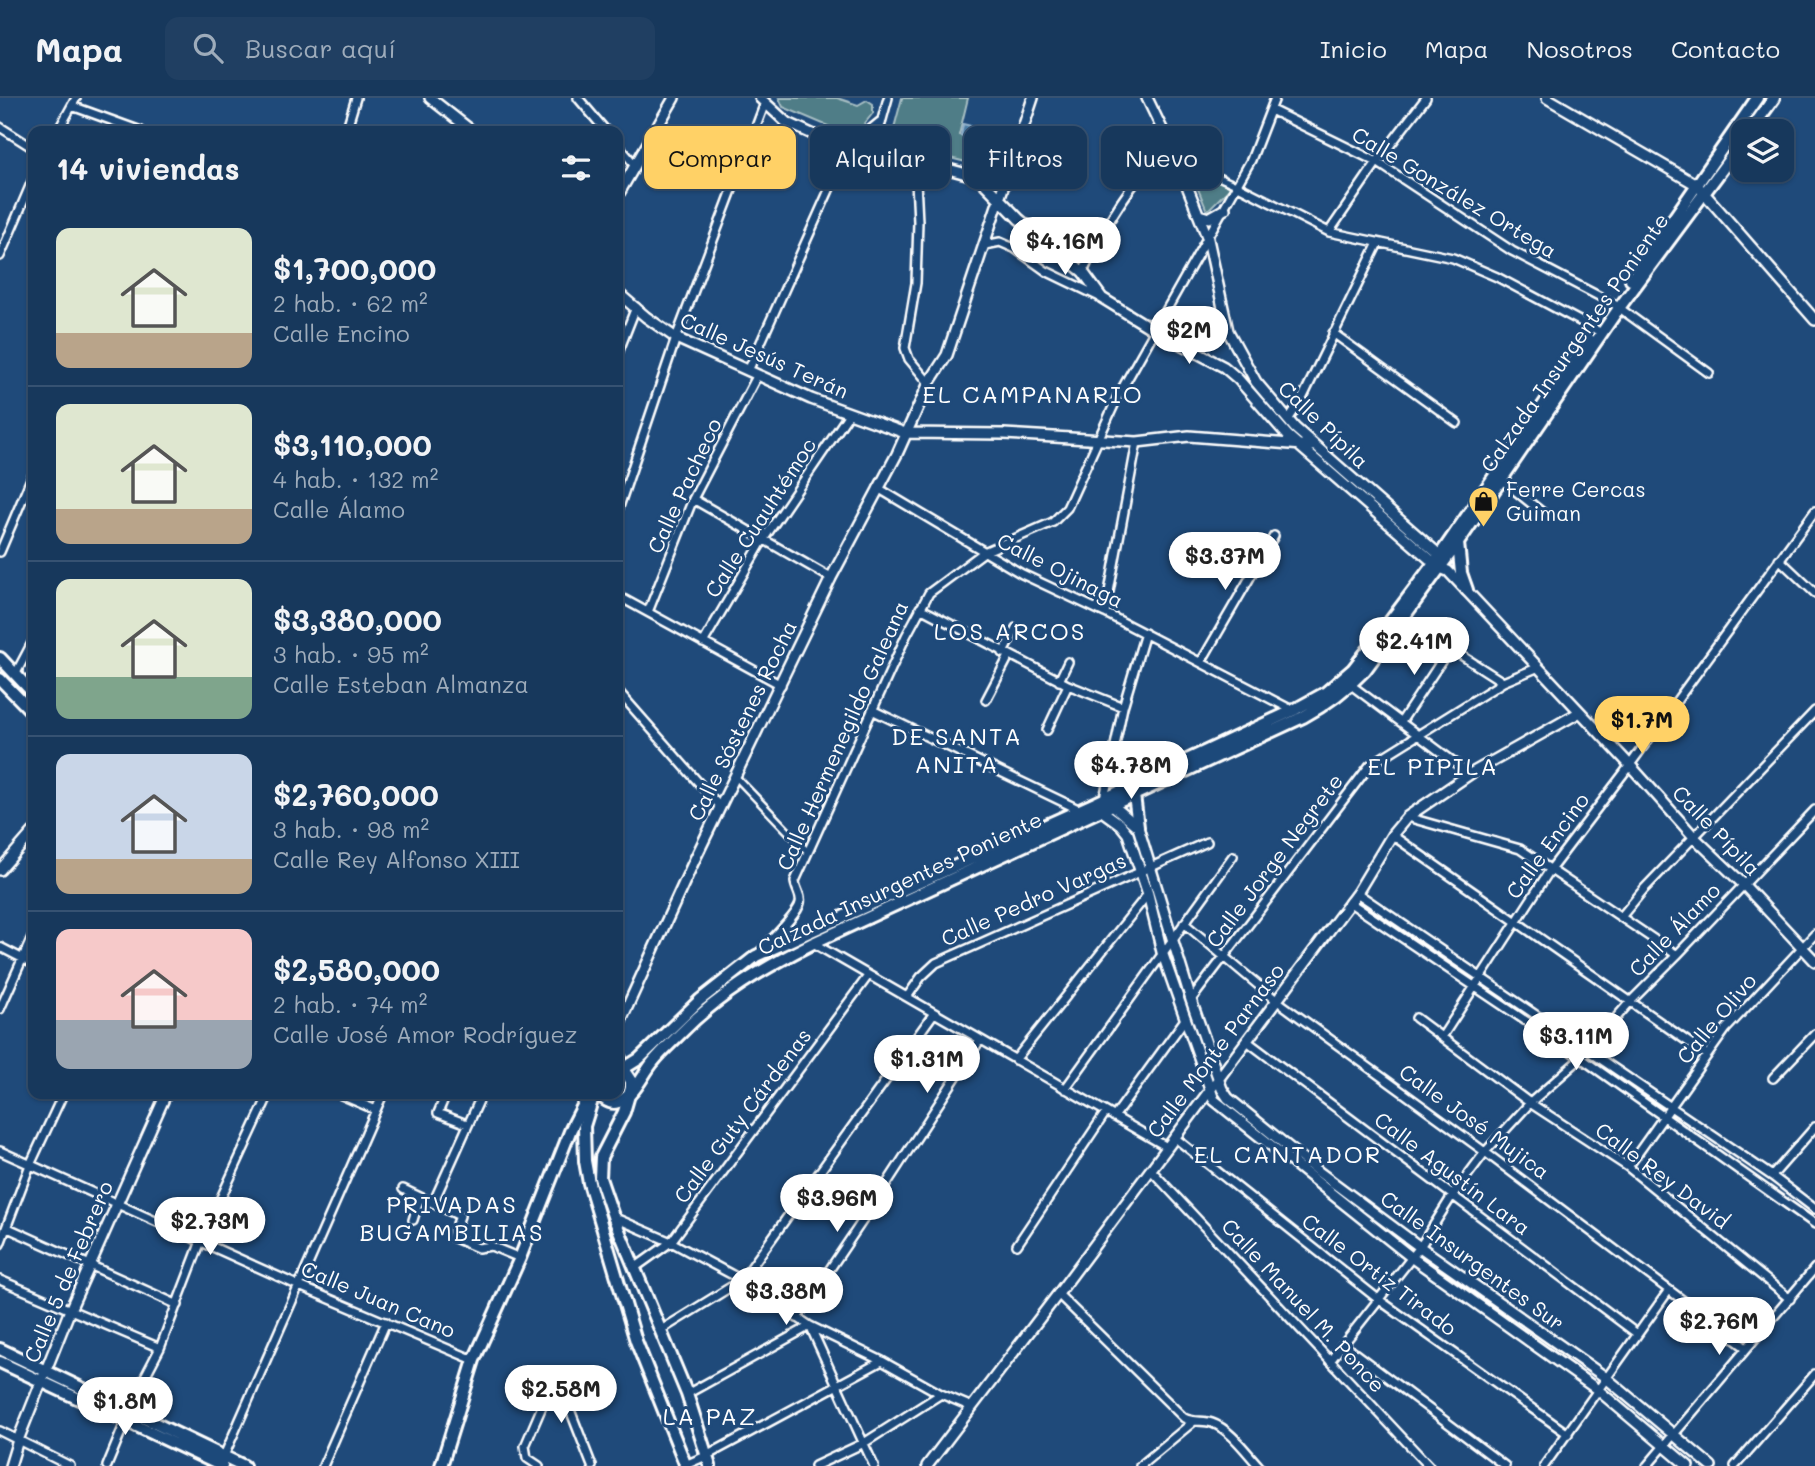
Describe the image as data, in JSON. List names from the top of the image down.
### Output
{
  "streets": {
    "main road": ["Calzada Insurgentes Poniente"],
    "street": [
      "Calle González Ortega",
      "Calle Jesús Terán",
      "Calle Pípila",
      "Calle Pacheco",
      "Calle Cuauhtémoc",
      "Calle Ojinaga",
      "Calle Sóstenes Rocha",
      "Calle Hermenegildo Galeana",
      "Calle Encino",
      "Calle Jorge Negrete",
      "Calle Pedro Vargas",
      "Calle Álamo",
      "Calle Olivo",
      "Calle Monte Parnaso",
      "Calle Guty Cárdenas",
      "Calle José Mujica",
      "Calle Agustín Lara",
      "Calle Rey David",
      "Calle Insurgentes Sur",
      "Calle 5 de Febrero",
      "Calle Ortiz Tirado",
      "Calle Juan Cano",
      "Calle Manuel M. Ponce"
    ]
  },
  "crossings": [
    ["Calle González Ortega", "Calzada Insurgentes Poniente"],
    ["Calle González Ortega", "Calle Hermenegildo Galeana"],
    ["Calzada Insurgentes Poniente", "Calle Pípila"],
    ["Calzada Insurgentes Poniente", "Calle Ojinaga"],
    ["Calzada Insurgentes Poniente", "Calle Hermenegildo Galeana"],
    ["Calzada Insurgentes Poniente", "Calle Guty Cárdenas"],
    ["Calle Jesús Terán", "Calle Pípila"],
    ["Calle Jesús Terán", "Calle Pacheco"],
    ["Calle Jesús Terán", "Calle Cuauhtémoc"],
    ["Calle Jesús Terán", "Calle Sóstenes Rocha"],
    ["Calle Jesús Terán", "Calle Hermenegildo Galeana"],
    ["Calle Pípila", "Calle Hermenegildo Galeana"],
    ["Calle Pípila", "Calle Encino"],
    ["Calle Pípila", "Calle Jorge Negrete"],
    ["Calle Pípila", "Calle Álamo"],
    ["Calle Pípila", "Calle Olivo"],
    ["Calle Pípila", "Calle Monte Parnaso"],
    ["Calle Ojinaga", "Calle Sóstenes Rocha"],
    ["Calle Ojinaga", "Calle Hermenegildo Galeana"],
    ["Calle Encino", "Calle Rey David"],
    ["Calle Jorge Negrete", "Calle José Mujica"],
    ["Calle Jorge Negrete", "Calle Insurgentes Sur"],
    ["Calle Pedro Vargas", "Calle Insurgentes Sur"],
    ["Calle Álamo", "Calle José Mujica"],
    ["Calle Álamo", "Calle Agustín Lara"],
    ["Calle Álamo", "Calle Rey David"],
    ["Calle Álamo", "Calle Insurgentes Sur"],
    ["Calle Álamo", "Calle Ortiz Tirado"],
    ["Calle Álamo", "Calle Manuel M. Ponce"],
    ["Calle Olivo", "Calle Rey David"],
    ["Calle Monte Parnaso", "Calle José Mujica"],
    ["Calle Monte Parnaso", "Calle Agustín Lara"],
    ["Calle Monte Parnaso", "Calle Insurgentes Sur"],
    ["Calle Monte Parnaso", "Calle Ortiz Tirado"],
    ["Calle Monte Parnaso", "Calle Manuel M. Ponce"],
    ["Calle 5 de Febrero", "Calle Juan Cano"]
  ],
  "districts": [
    "EL CAMPANARIO",
    "LOS ARCOS",
    "DE SANTA ANITA",
    "EL PIPILA",
    "EL CANTADOR",
    "PRIVADAS BUGAMBILIAS",
    "LA PAZ"
  ],
  "places": {
    "shop": ["Ferre Cercas Guiman"]
  },
  "page": {
    "header": "Mapa",
    "search": "Buscar aquí",
    "nav": [
      "Inicio",
      "Mapa",
      "Nosotros",
      "Contacto"
    ],
    "chip": [
      "Comprar",
      "Alquilar",
      "Filtros",
      "Nuevo"
    ],
    "heading": "14 viviendas",
    "list": [
      {
        "name": "$1,700,000",
        "note": "2 hab. · 62 m² · Calle Encino"
      },
      {
        "name": "$3,110,000",
        "note": "4 hab. · 132 m² · Calle Álamo"
      },
      {
        "name": "$3,380,000",
        "note": "3 hab. · 95 m² · Calle Esteban Almanza"
      },
      {
        "name": "$2,760,000",
        "note": "3 hab. · 98 m² · Calle Rey Alfonso XIII"
      },
      {
        "name": "$2,580,000",
        "note": "2 hab. · 74 m² · Calle José Amor Rodríguez"
      }
    ],
    "price": [
      "$4.16M",
      "$2M",
      "$3.37M",
      "$2.41M",
      "$1.7M",
      "$4.78M",
      "$3.11M",
      "$1.31M",
      "$3.96M",
      "$2.73M",
      "$3.38M",
      "$2.76M",
      "$2.58M",
      "$1.8M"
    ]
  }
}
